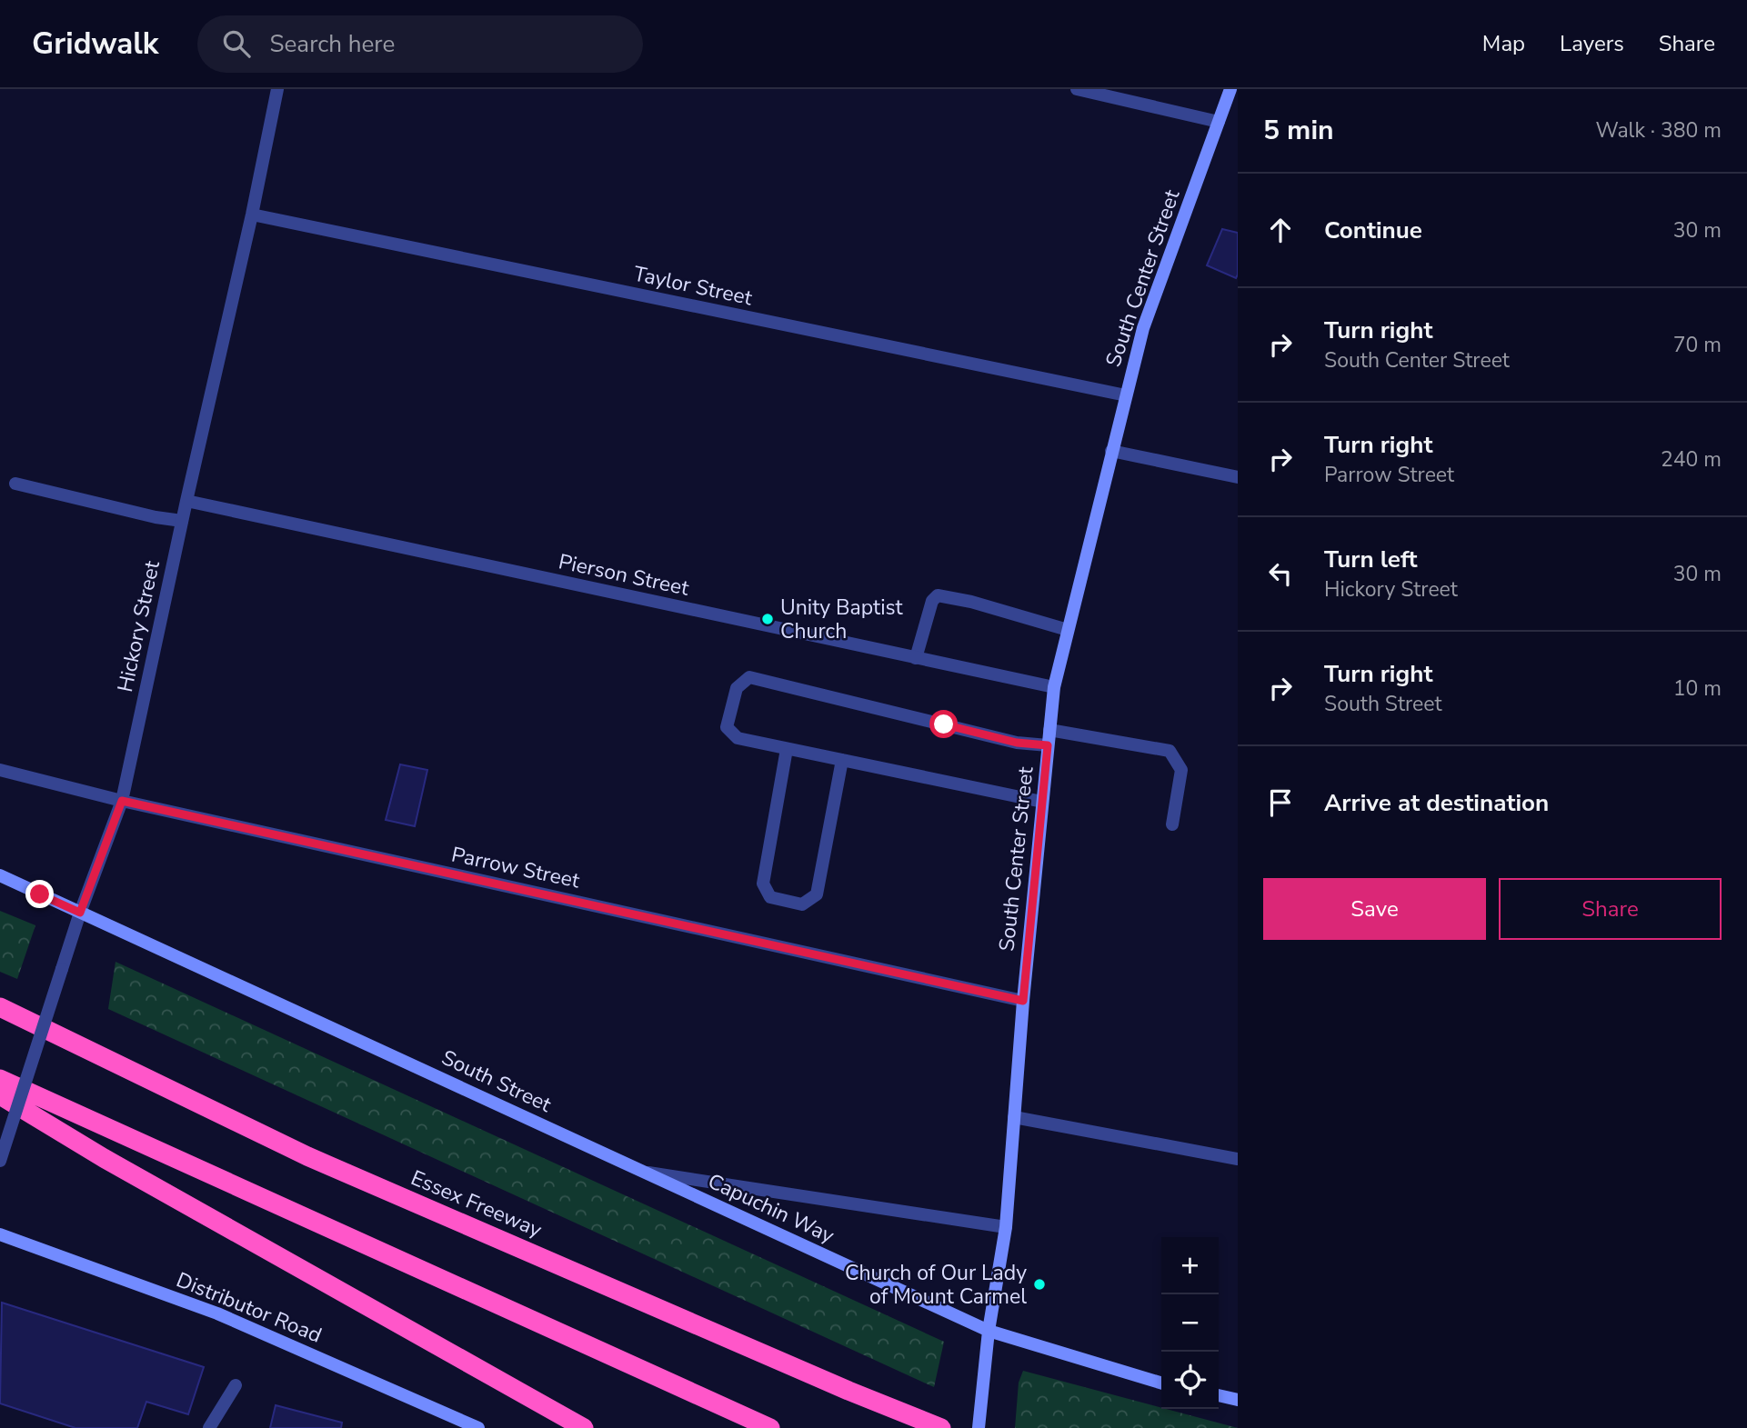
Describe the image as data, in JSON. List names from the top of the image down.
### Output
{
  "streets": {
    "highway": ["Essex Freeway"],
    "main road": [
      "South Center Street",
      "South Street",
      "Capuchin Way",
      "Distributor Road"
    ],
    "street": [
      "Taylor Street",
      "Pierson Street",
      "Hickory Street",
      "Parrow Street"
    ]
  },
  "crossings": [
    ["South Center Street", "Taylor Street"],
    ["South Center Street", "Pierson Street"],
    ["South Center Street", "Parrow Street"],
    ["South Center Street", "South Street"],
    ["South Center Street", "Capuchin Way"],
    ["Taylor Street", "Hickory Street"],
    ["Pierson Street", "Hickory Street"],
    ["Hickory Street", "Parrow Street"],
    ["Hickory Street", "South Street"],
    ["South Street", "Capuchin Way"]
  ],
  "places": ["Unity Baptist Church", "Church of Our Lady of Mount Carmel"],
  "page": {
    "header": "Gridwalk",
    "search": "Search here",
    "nav": ["Map", "Layers", "Share"],
    "heading": ["5 min", "Walk · 380 m"],
    "list": [
      ["Continue", "30 m"],
      ["Turn right", "South Center Street", "70 m"],
      ["Turn right", "Parrow Street", "240 m"],
      ["Turn left", "Hickory Street", "30 m"],
      ["Turn right", "South Street", "10 m"],
      "Arrive at destination"
    ],
    "buttons": ["Save", "Share"],
    "map_buttons": ["+", "−"]
  }
}
